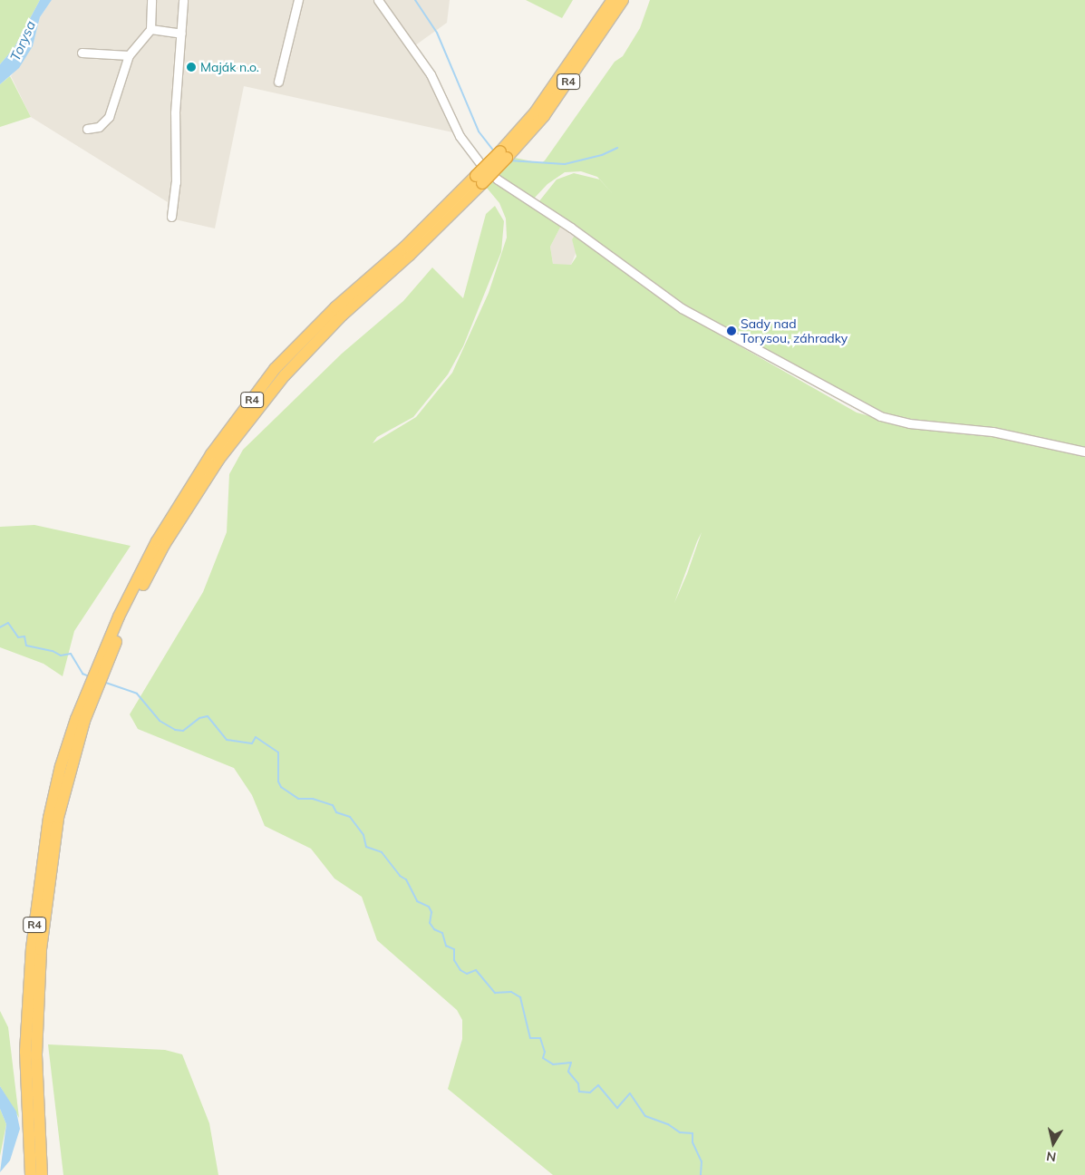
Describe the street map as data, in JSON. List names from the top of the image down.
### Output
{
  "streets": {
    "highway": ["R4"]
  },
  "water": ["Torysa"],
  "places": ["Maják n.o.", "Sady nad Torysou, záhradky"],
  "north": "bottom"
}
